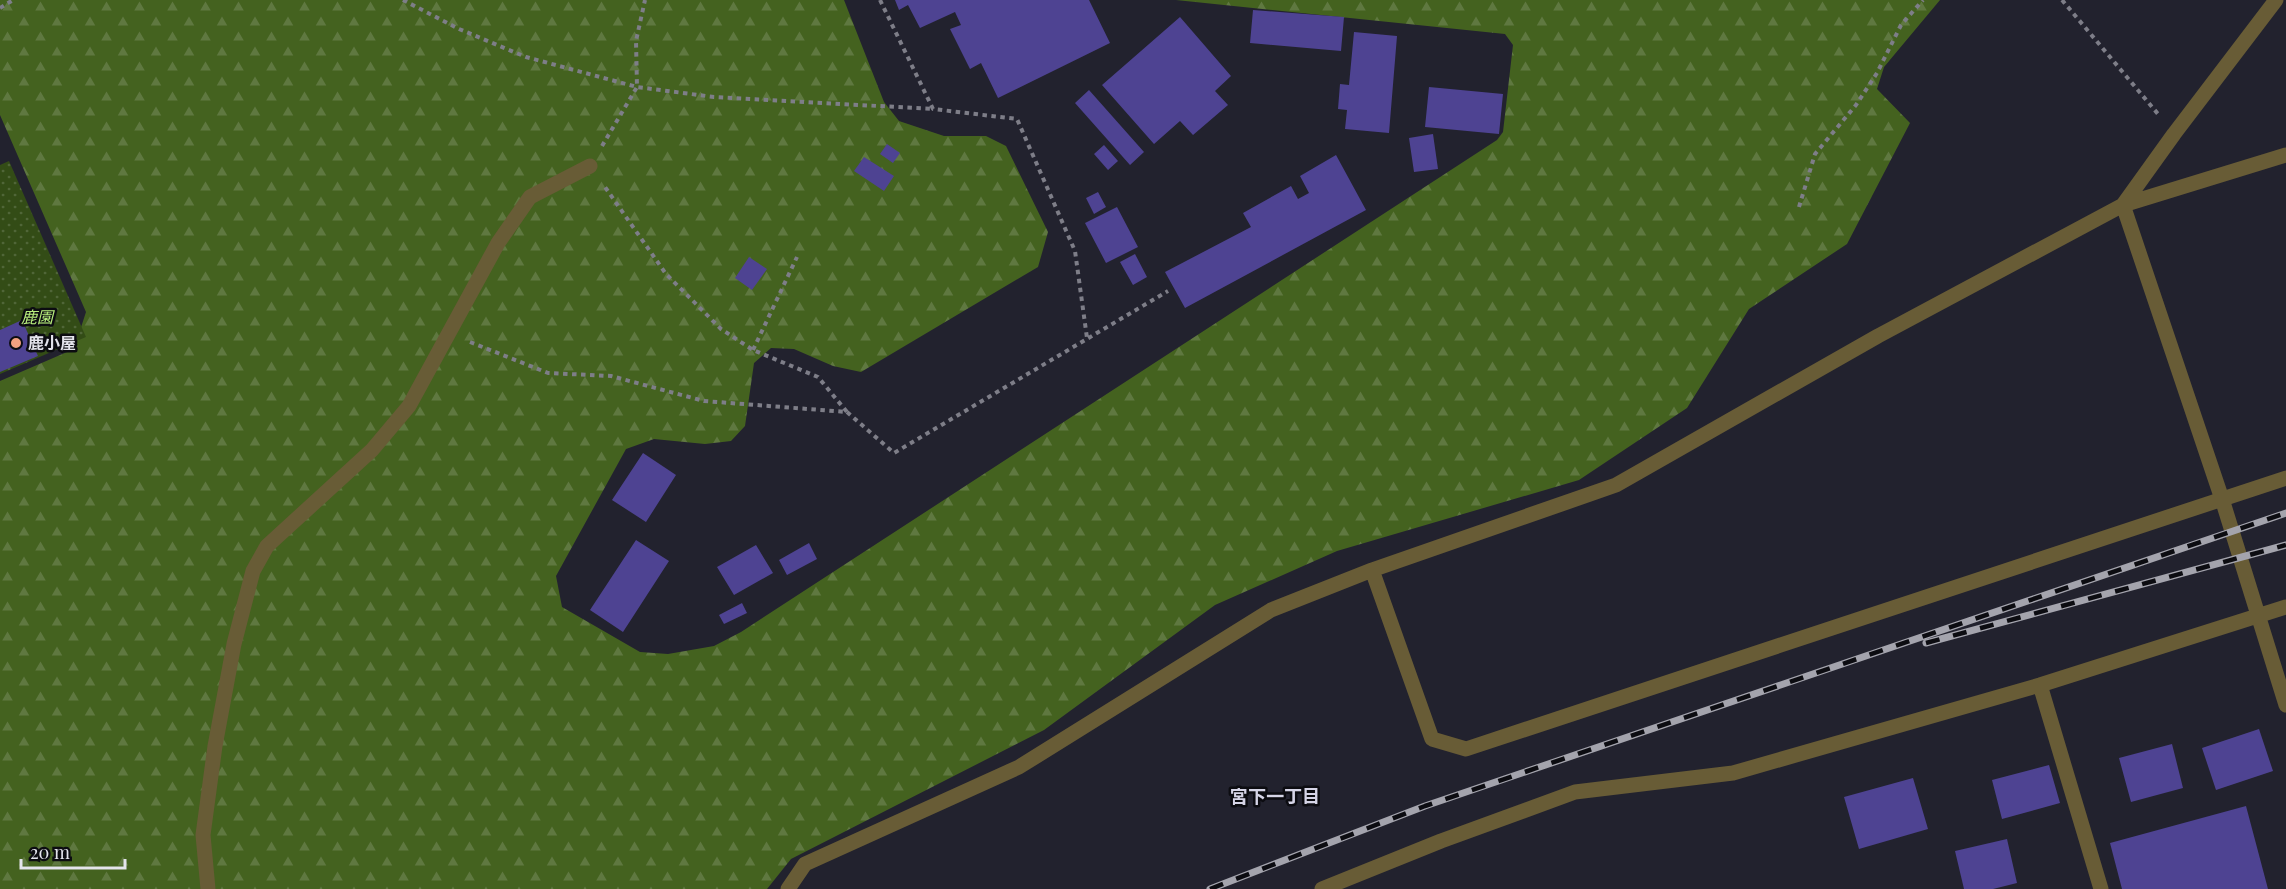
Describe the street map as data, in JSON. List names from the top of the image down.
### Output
{
  "districts": ["宮下一丁目"],
  "parks": ["鹿園"],
  "places": ["鹿小屋"],
  "scale_bar": "20 m"
}
